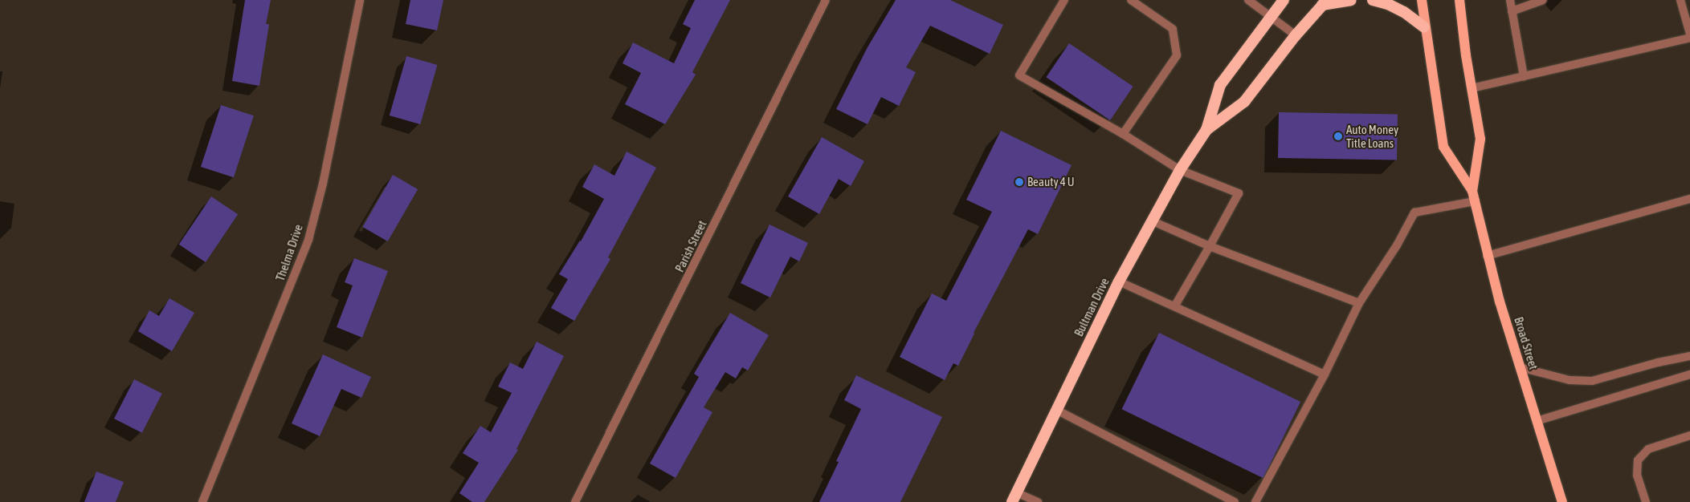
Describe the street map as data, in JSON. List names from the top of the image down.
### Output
{
  "streets": {
    "highway": ["Bultman Drive"],
    "main road": ["Broad Street"],
    "street": ["Parish Street", "Thelma Drive"]
  },
  "places": ["Auto Money Title Loans", "Beauty 4 U"]
}
